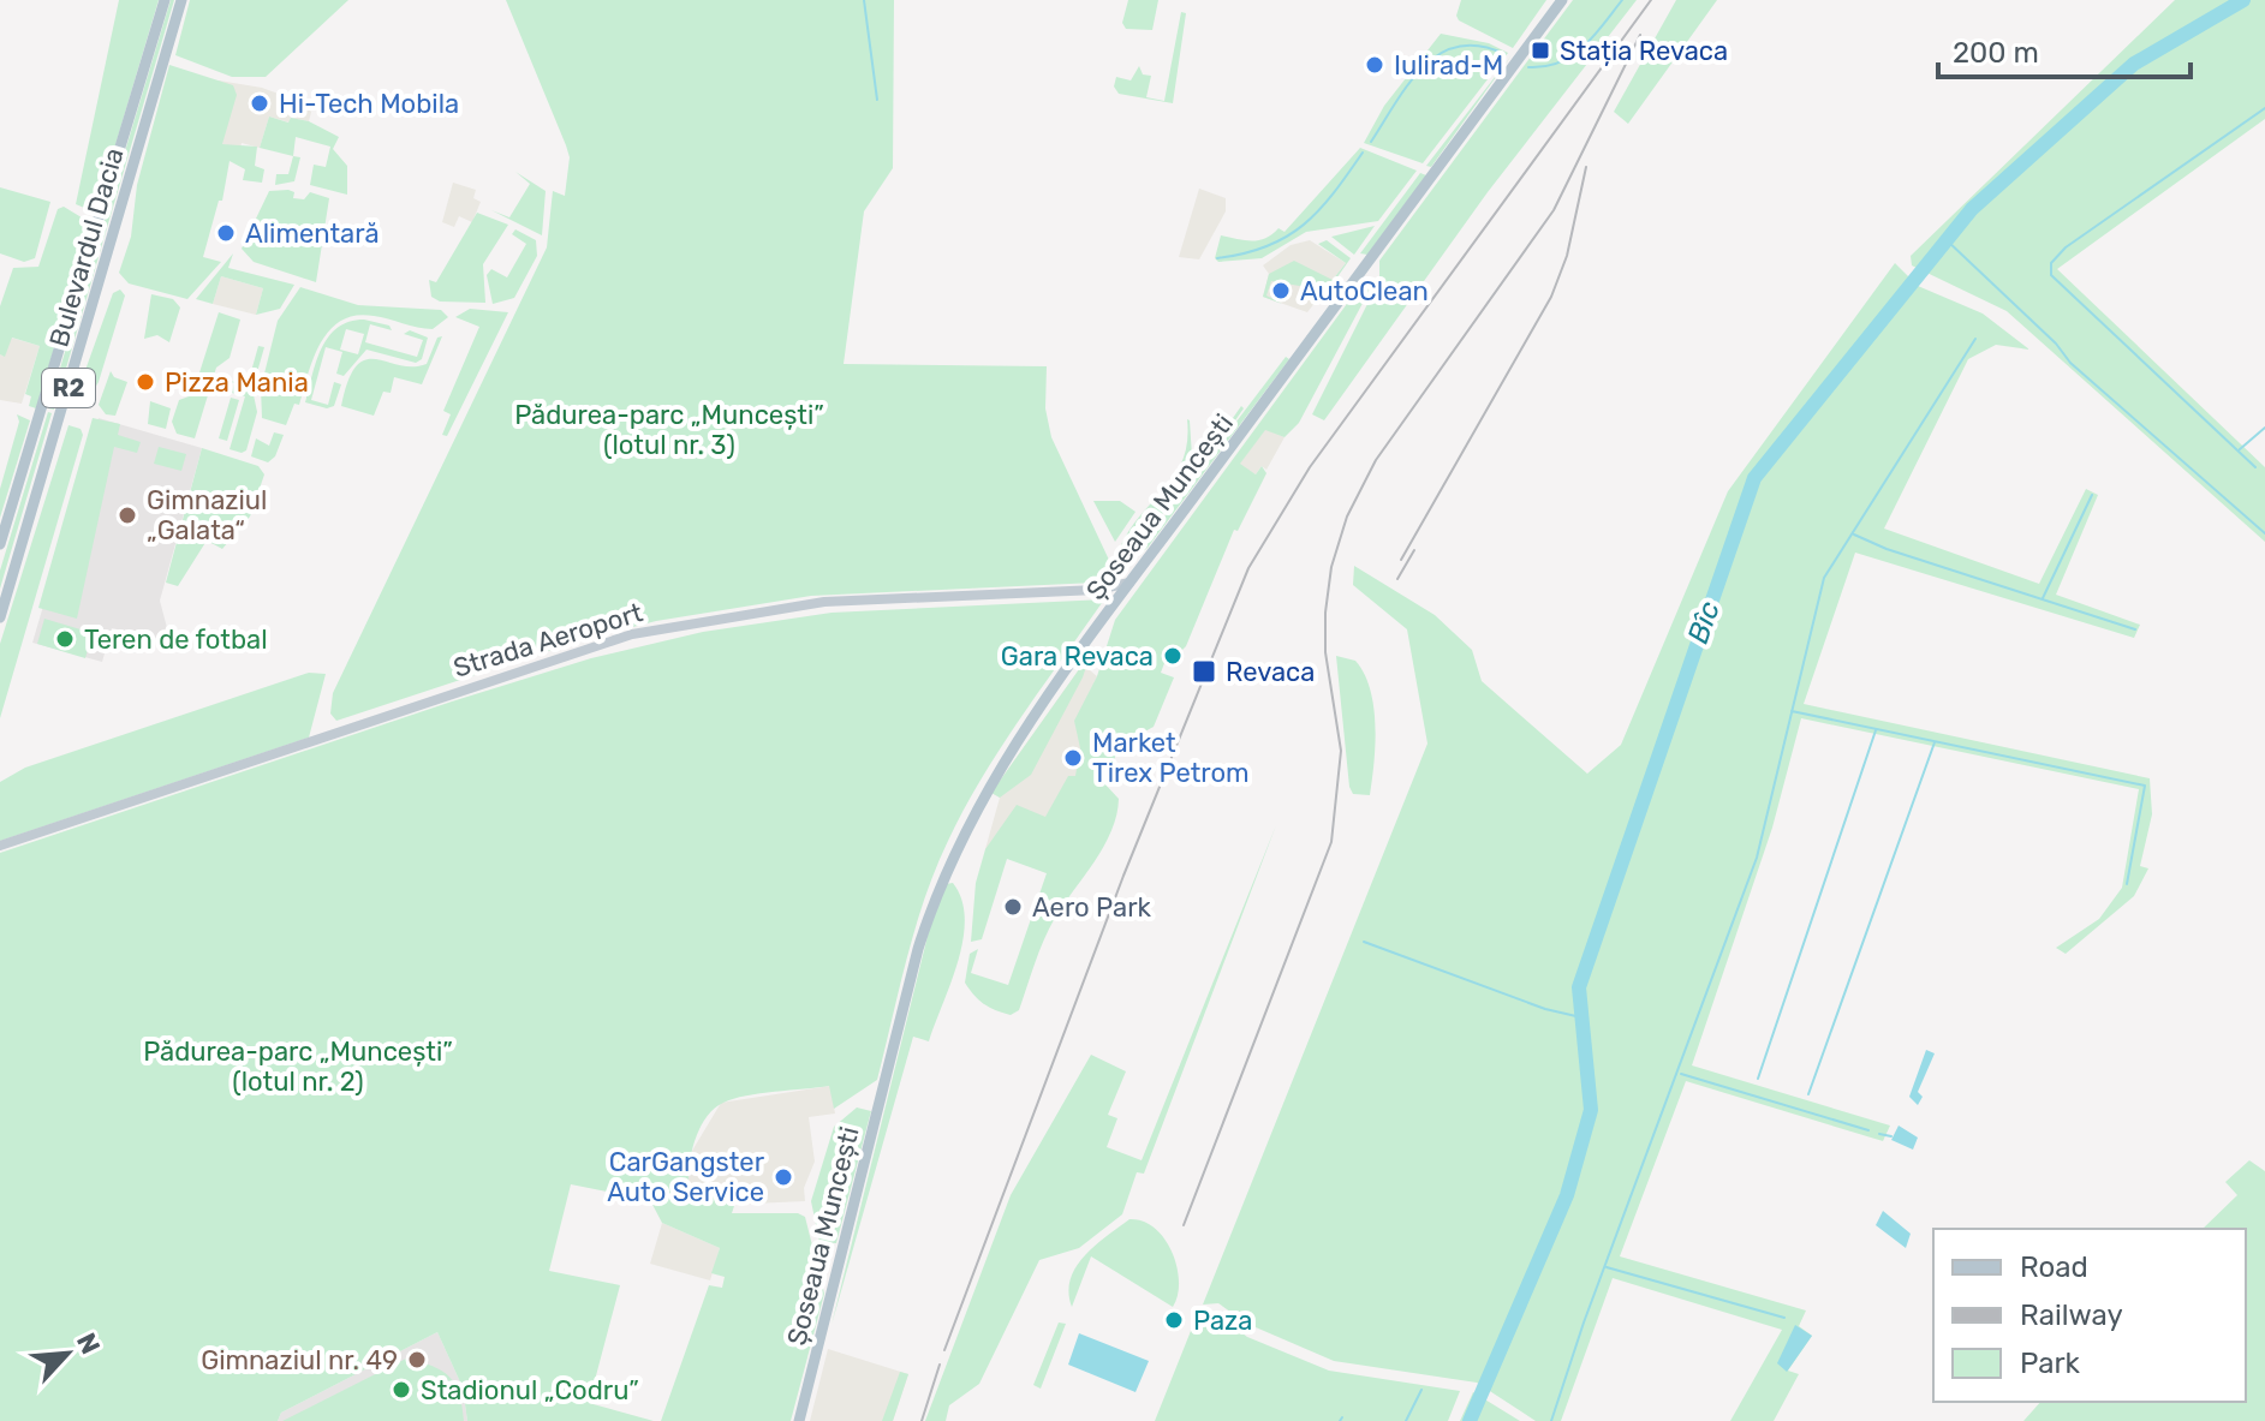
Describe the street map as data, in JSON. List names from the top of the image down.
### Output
{
  "streets": {
    "main road": ["Bulevardul Dacia", "R2", "Șoseaua Muncești"],
    "street": ["Strada Aeroport"]
  },
  "crossings": [
    ["Șoseaua Muncești", "Strada Aeroport"]
  ],
  "water": ["Bîc"],
  "parks": ["Pădurea-parc „Muncești” (lotul nr. 3)", "Pădurea-parc „Muncești” (lotul nr. 2)"],
  "places": {
    "transit": ["Stația Revaca", "Revaca"],
    "other": [
      "Iulirad-M",
      "Hi-Tech Mobila",
      "Alimentară",
      "AutoClean",
      "Pizza Mania",
      "Gimnaziul „Galata“",
      "Teren de fotbal",
      "Gara Revaca",
      "Market Tirex Petrom",
      "Aero Park",
      "CarGangster Auto Service",
      "Paza",
      "Gimnaziul nr. 49",
      "Stadionul „Codru”"
    ]
  },
  "legend": ["Road", "Railway", "Park"],
  "scale_bar": "200 m",
  "north": "top right"
}
